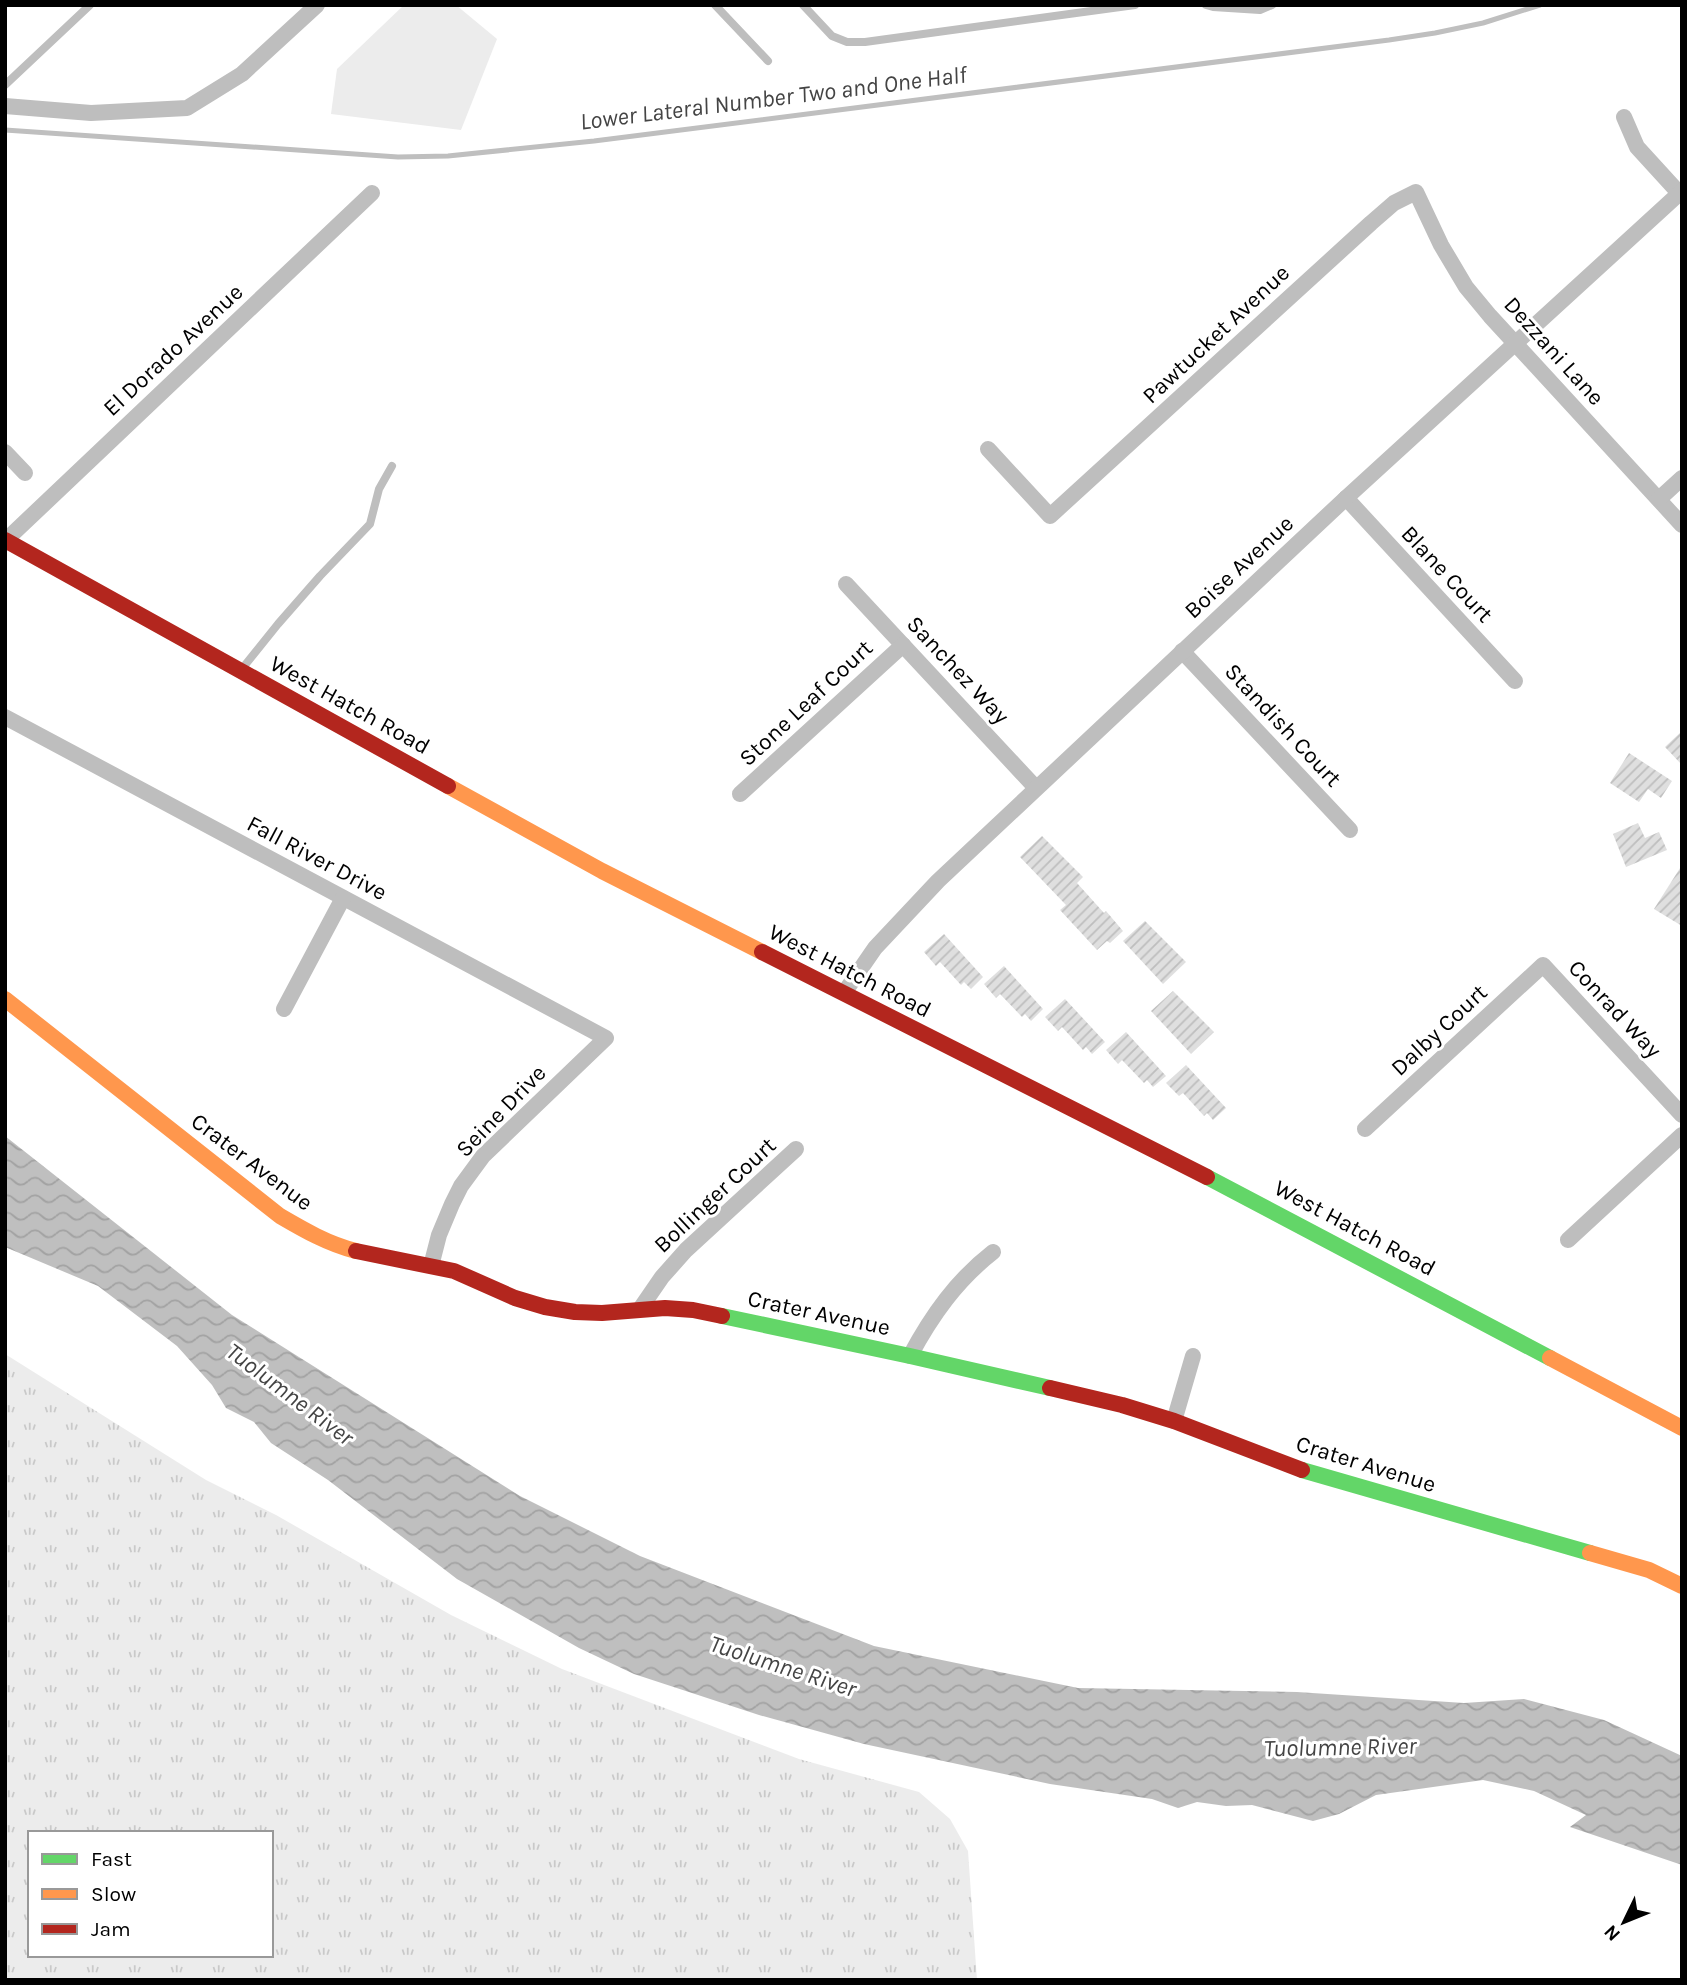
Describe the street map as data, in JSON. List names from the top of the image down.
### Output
{
  "streets": {
    "main road": ["West Hatch Road", "Crater Avenue"],
    "street": [
      "Pawtucket Avenue",
      "El Dorado Avenue",
      "Dezzani Lane",
      "Boise Avenue",
      "Blane Court",
      "Sanchez Way",
      "Stone Leaf Court",
      "Standish Court",
      "Fall River Drive",
      "Conrad Way",
      "Dalby Court",
      "Seine Drive",
      "Bollinger Court"
    ]
  },
  "crossings": [
    ["Pawtucket Avenue", "Dezzani Lane"],
    ["El Dorado Avenue", "West Hatch Road"],
    ["Dezzani Lane", "Boise Avenue"],
    ["Boise Avenue", "Blane Court"],
    ["Boise Avenue", "Sanchez Way"],
    ["Boise Avenue", "West Hatch Road"],
    ["Boise Avenue", "Standish Court"],
    ["Sanchez Way", "Stone Leaf Court"],
    ["Fall River Drive", "Seine Drive"],
    ["Conrad Way", "Dalby Court"],
    ["Seine Drive", "Crater Avenue"],
    ["Crater Avenue", "Bollinger Court"]
  ],
  "water": ["Lower Lateral Number Two and One Half", "Tuolumne River"],
  "legend": ["Fast", "Slow", "Jam"],
  "north": "bottom left"
}
